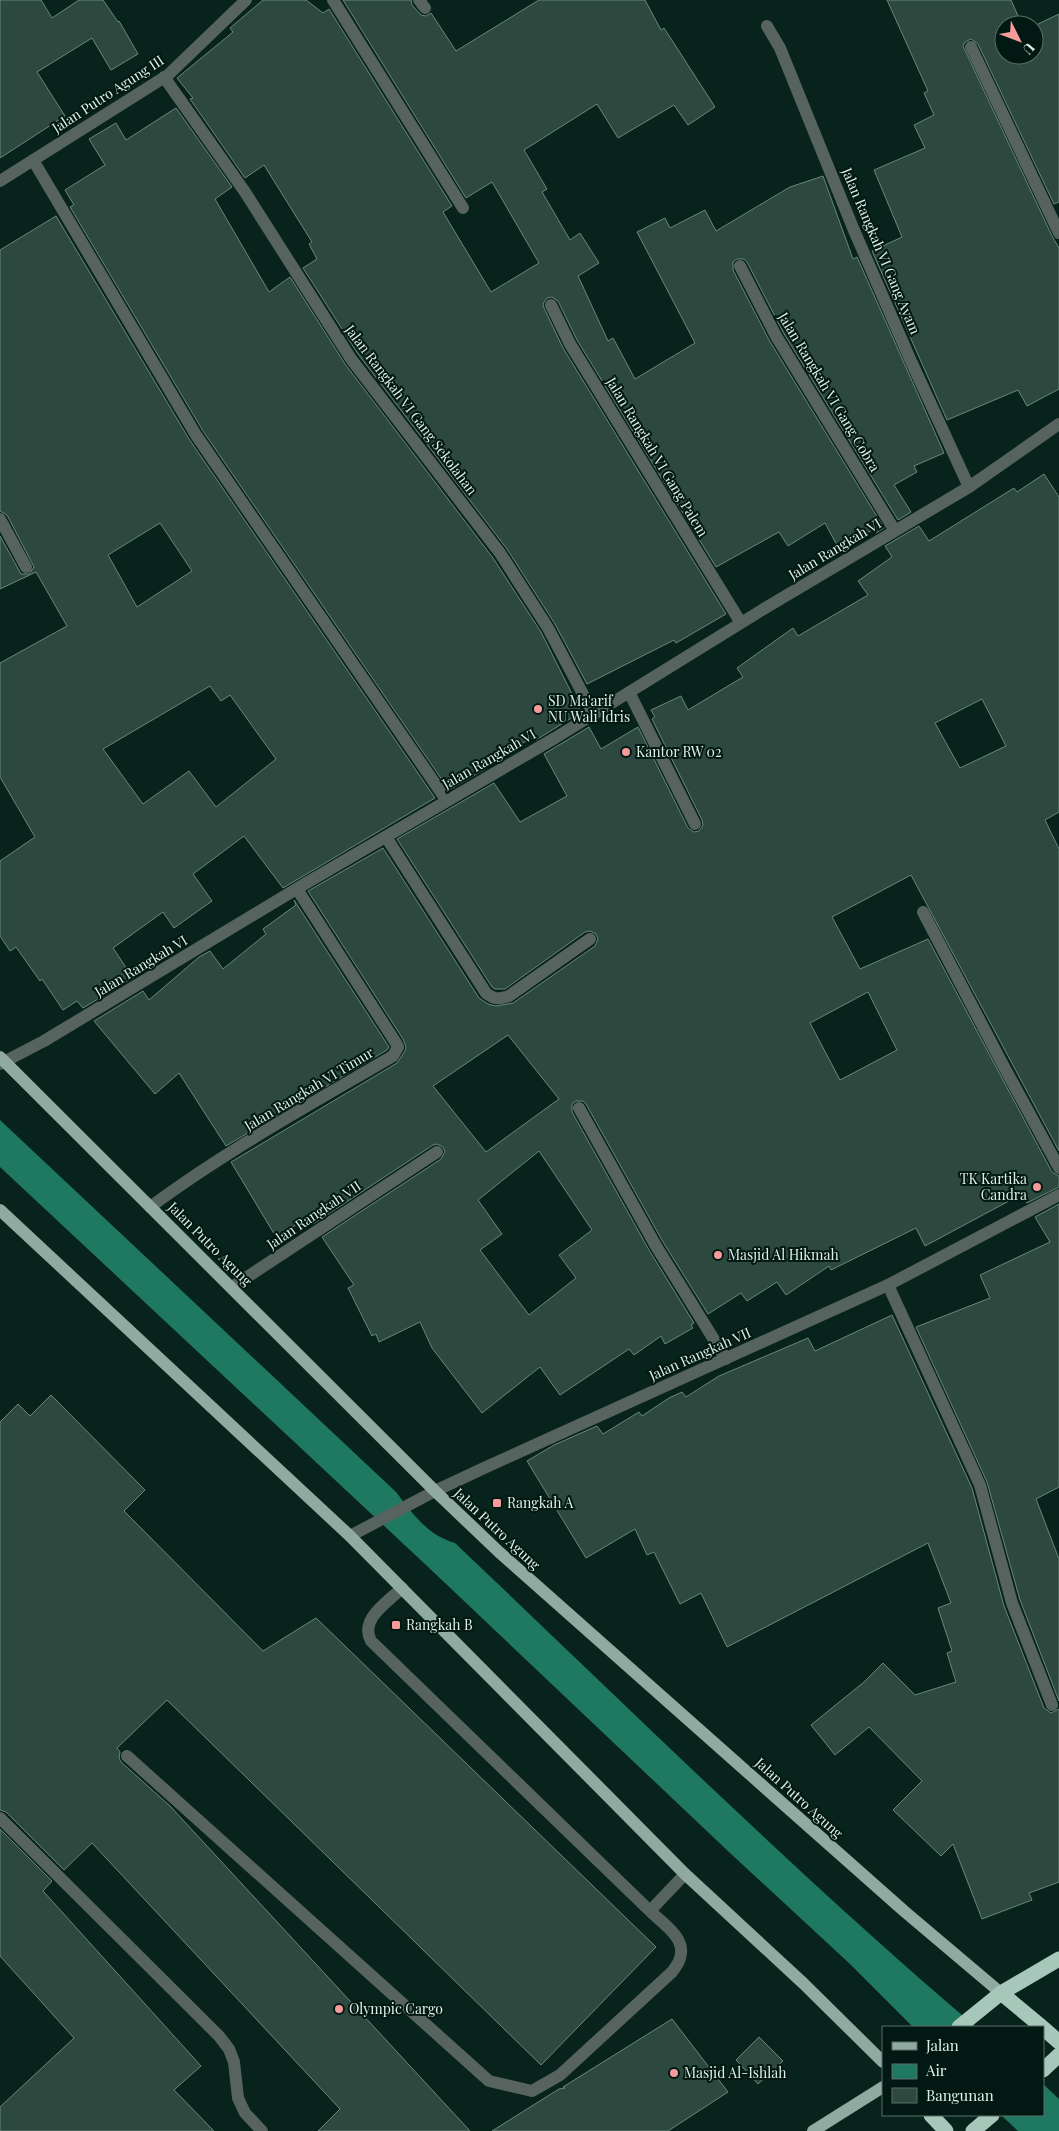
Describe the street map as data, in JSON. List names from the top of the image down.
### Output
{
  "streets": {
    "main road": ["Jalan Putro Agung"],
    "street": [
      "Jalan Putro Agung III",
      "Jalan Rangkah VI Gang Ayam",
      "Jalan Rangkah VI Gang Cobra",
      "Jalan Rangkah VI Gang Sekolahan",
      "Jalan Rangkah VI Gang Palem",
      "Jalan Rangkah VI",
      "Jalan Rangkah VI Timur",
      "Jalan Rangkah VII"
    ]
  },
  "crossings": [
    ["Jalan Putro Agung III", "Jalan Rangkah VI Gang Sekolahan"],
    ["Jalan Rangkah VI Gang Ayam", "Jalan Rangkah VI"],
    ["Jalan Rangkah VI Gang Cobra", "Jalan Rangkah VI"],
    ["Jalan Rangkah VI Gang Sekolahan", "Jalan Rangkah VI"],
    ["Jalan Rangkah VI Gang Palem", "Jalan Rangkah VI"],
    ["Jalan Rangkah VI", "Jalan Rangkah VI Timur"],
    ["Jalan Rangkah VI", "Jalan Putro Agung"],
    ["Jalan Rangkah VI Timur", "Jalan Putro Agung"],
    ["Jalan Rangkah VII", "Jalan Putro Agung"]
  ],
  "places": {
    "other": [
      "SD Ma'arif NU Wali Idris",
      "Kantor RW 02",
      "TK Kartika Candra",
      "Masjid Al Hikmah",
      "Olympic Cargo",
      "Masjid Al-Ishlah"
    ],
    "transit": ["Rangkah A", "Rangkah B"]
  },
  "legend": ["Jalan", "Air", "Bangunan"],
  "north": "bottom right"
}
